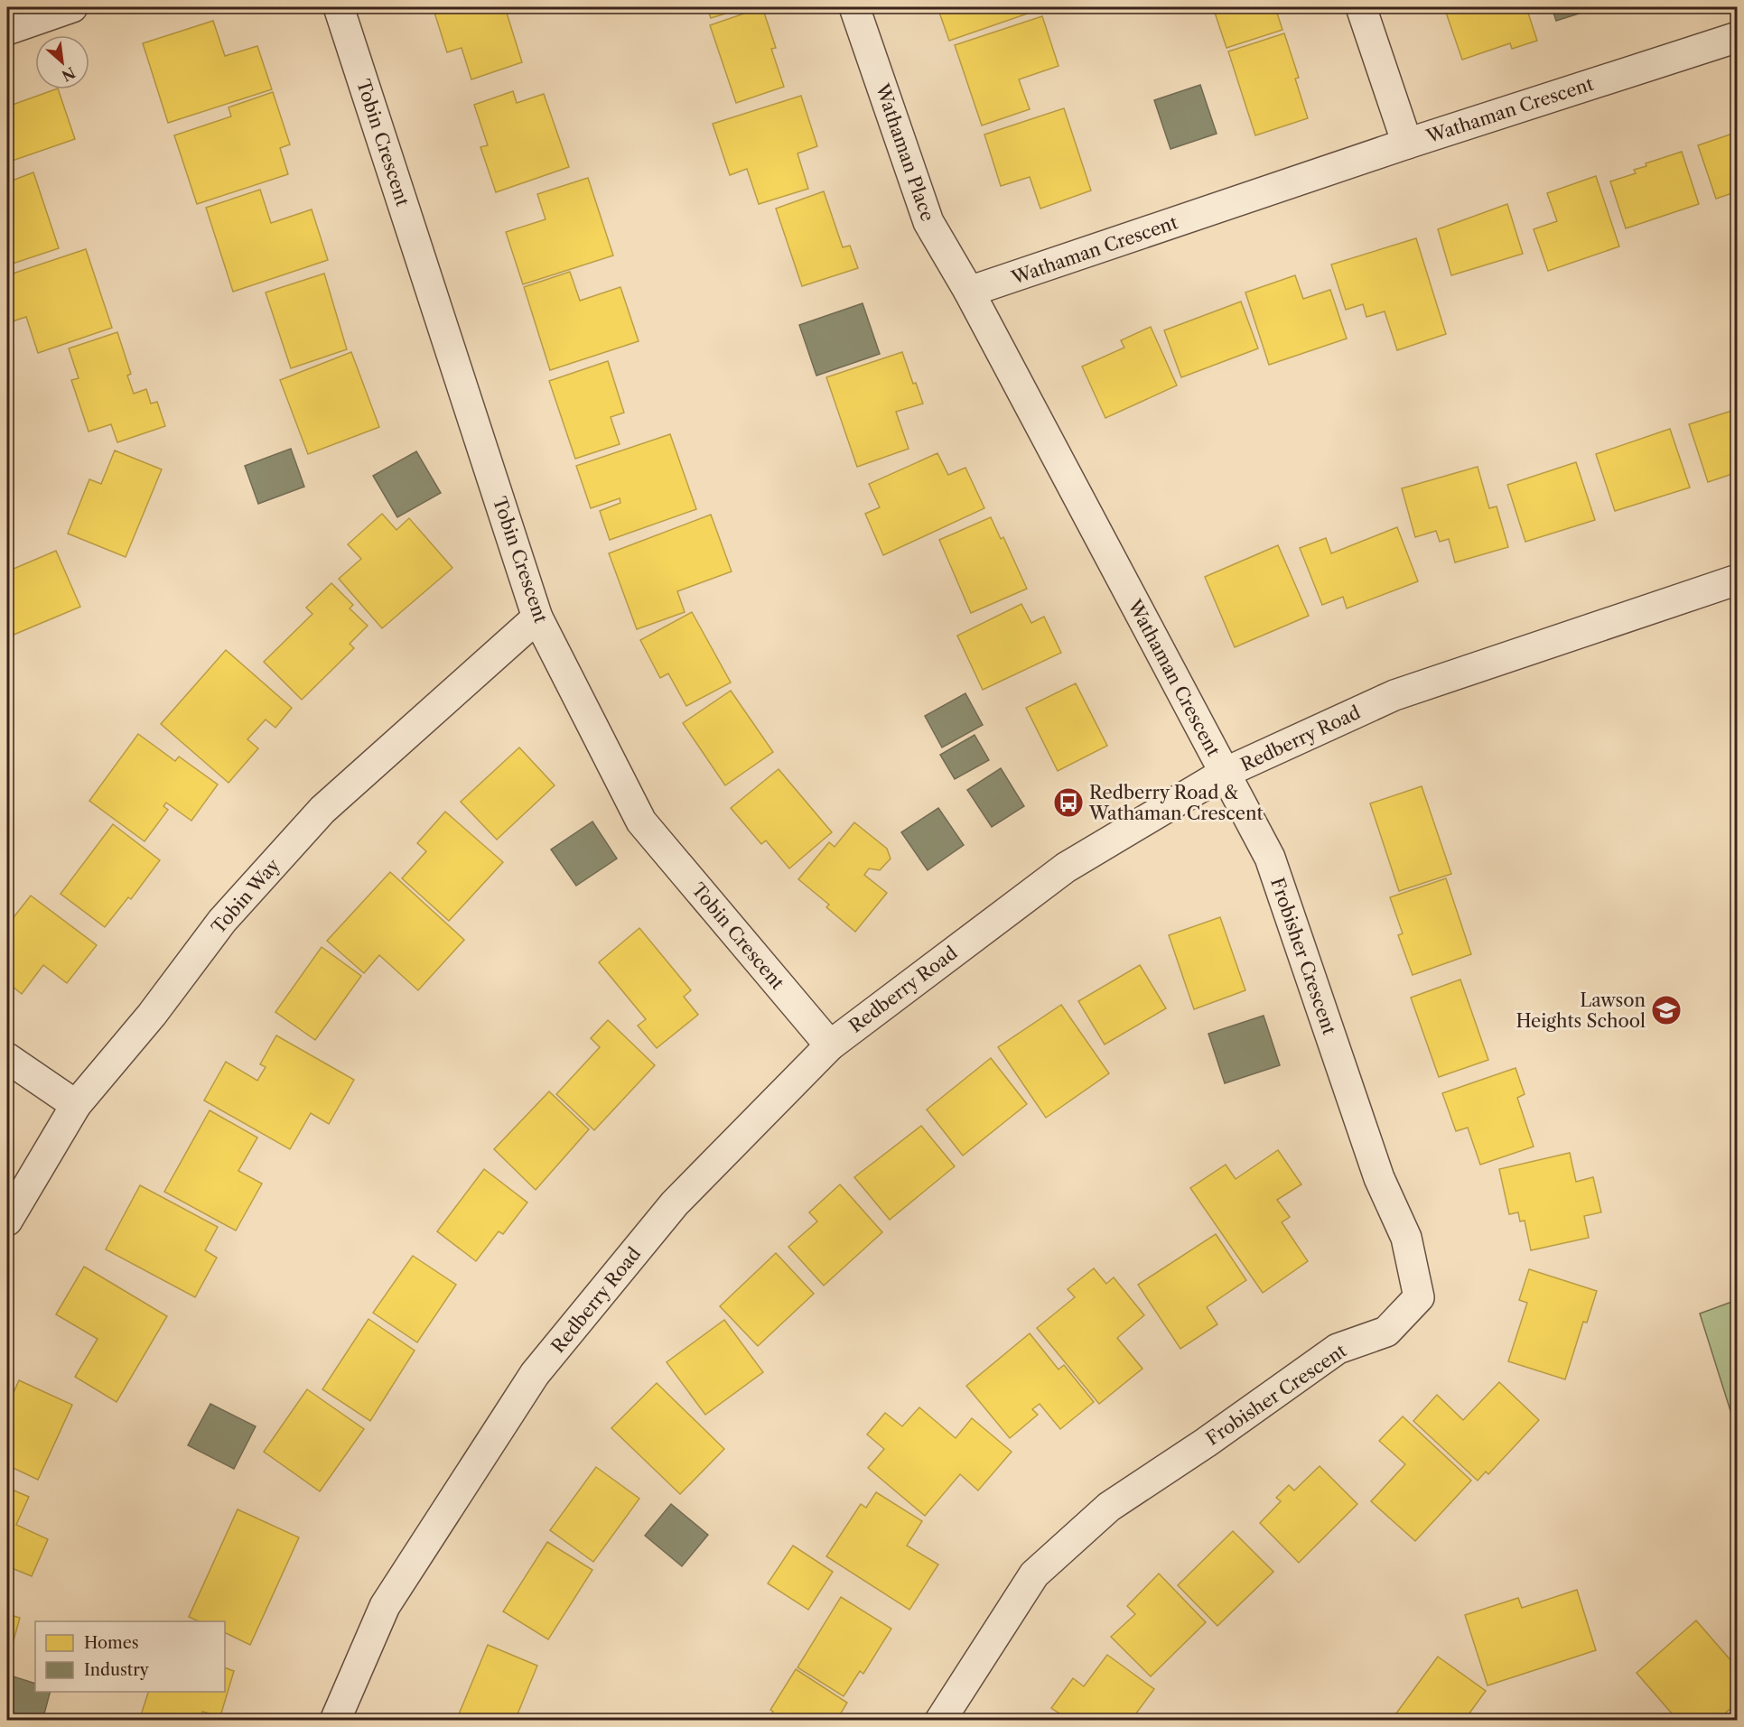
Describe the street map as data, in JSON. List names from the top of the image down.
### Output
{
  "streets": {
    "street": [
      "Wathaman Crescent",
      "Tobin Crescent",
      "Wathaman Place",
      "Redberry Road",
      "Tobin Way",
      "Frobisher Crescent"
    ]
  },
  "crossings": [
    ["Wathaman Crescent", "Wathaman Place"],
    ["Wathaman Crescent", "Redberry Road"],
    ["Wathaman Crescent", "Frobisher Crescent"],
    ["Tobin Crescent", "Redberry Road"],
    ["Tobin Crescent", "Tobin Way"],
    ["Redberry Road", "Frobisher Crescent"]
  ],
  "places": {
    "bus stop": ["Redberry Road & Wathaman Crescent"],
    "school or university": ["Lawson Heights School"]
  },
  "legend": ["Homes", "Industry"],
  "north": "bottom right"
}
